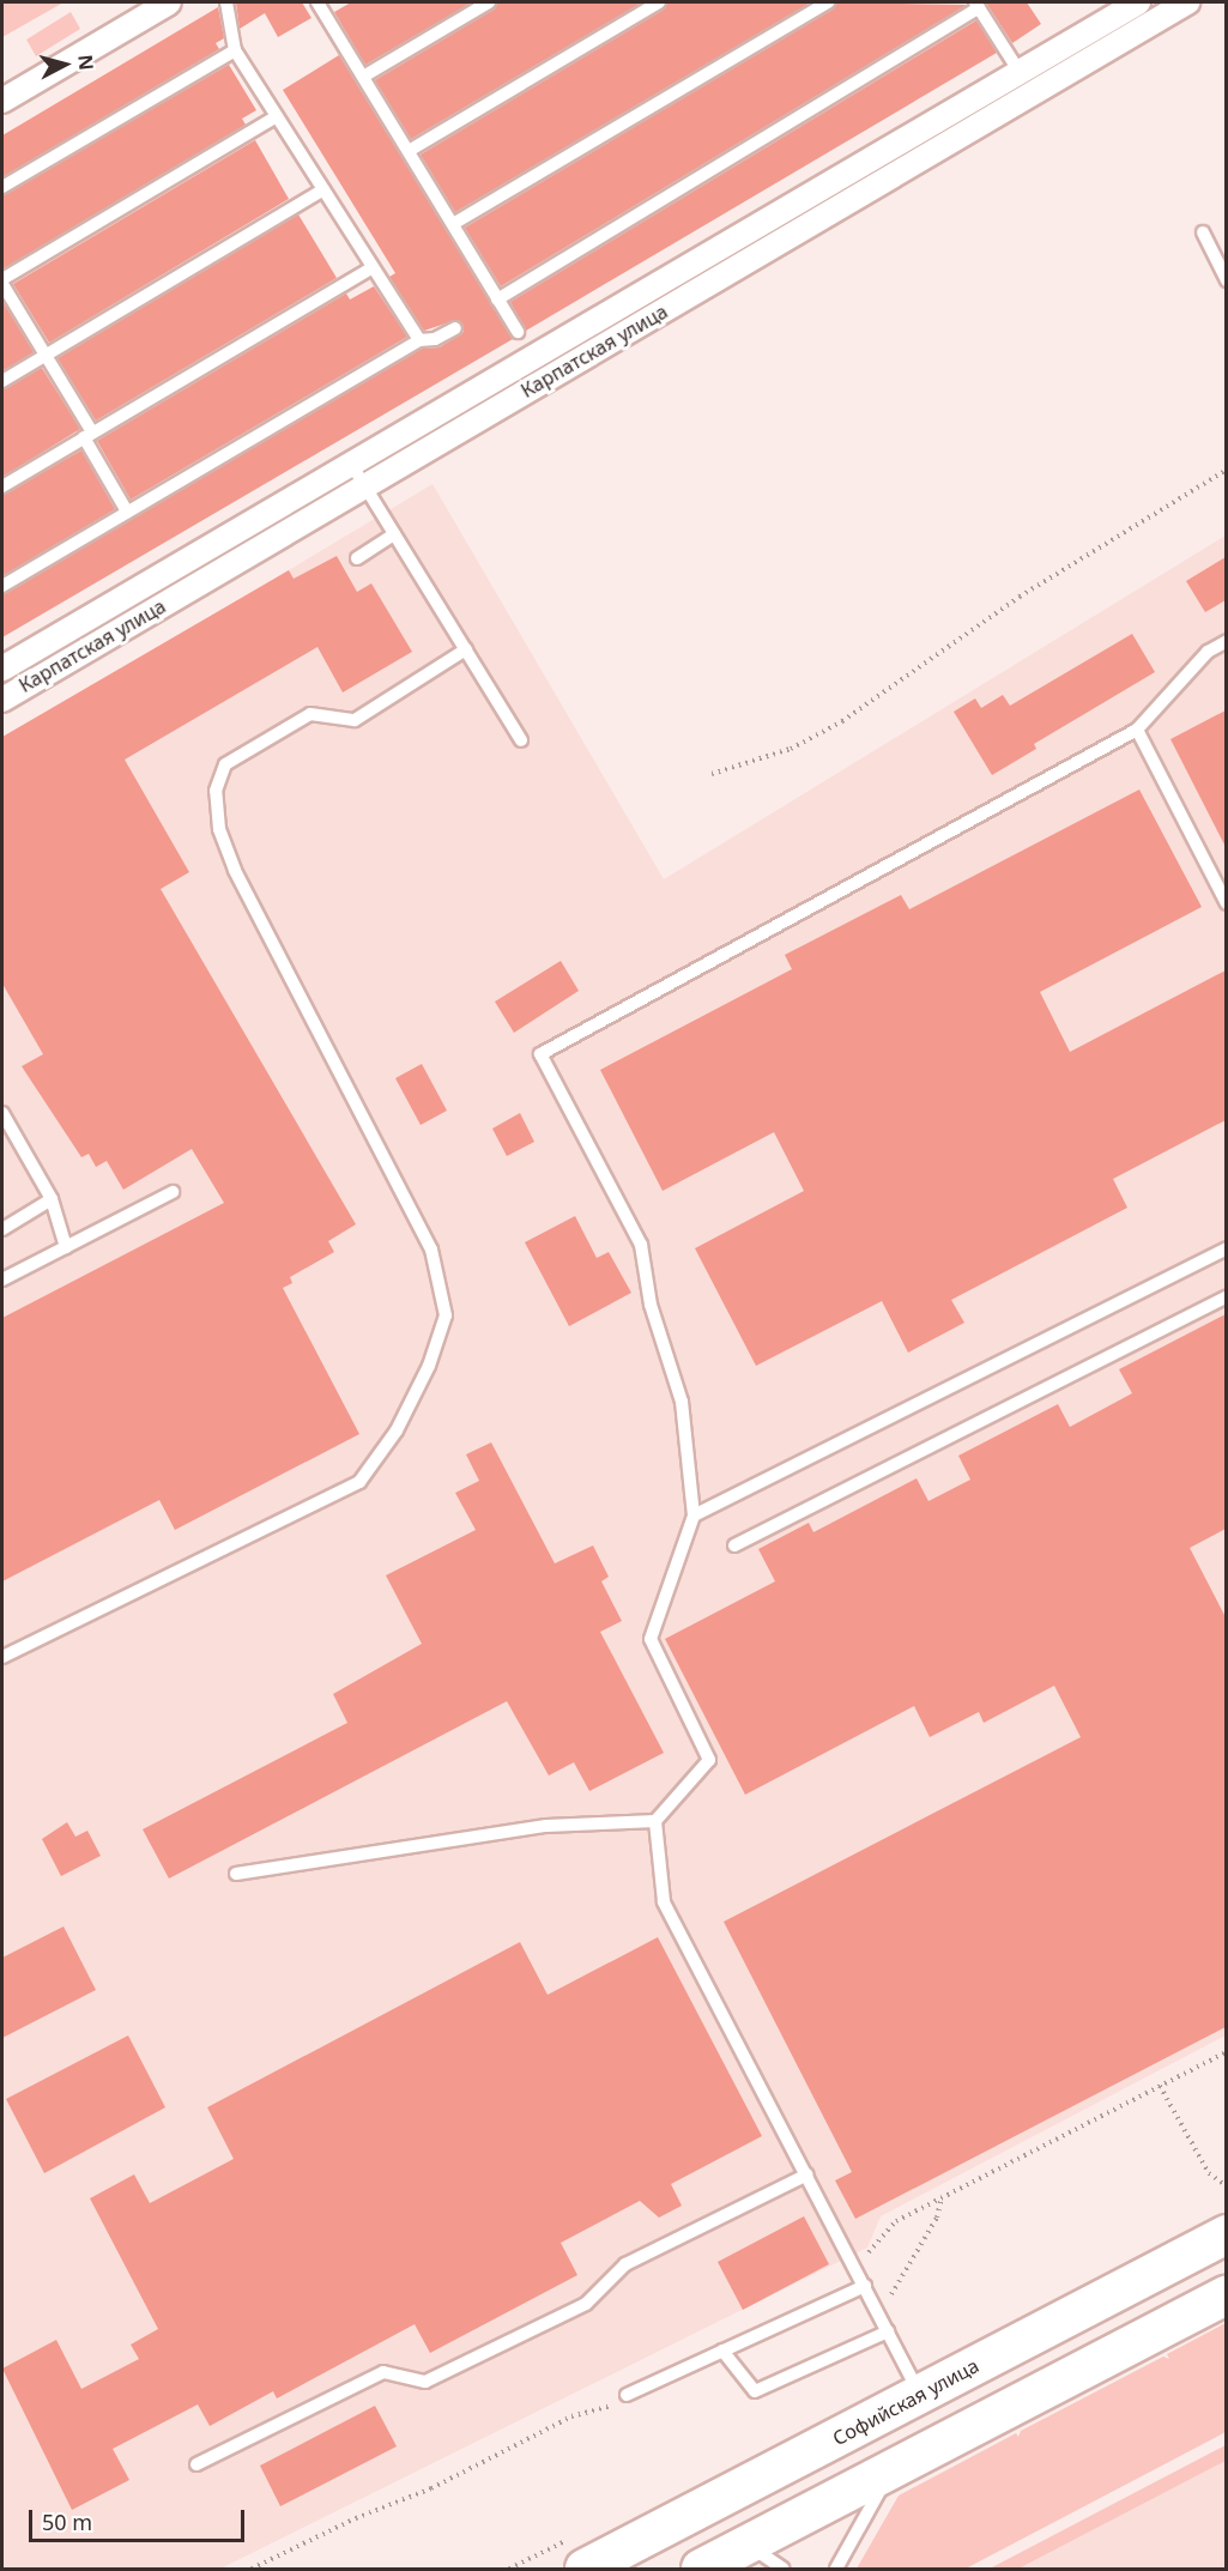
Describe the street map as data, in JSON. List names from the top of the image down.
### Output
{
  "streets": {
    "main road": ["Софийская улица"],
    "street": ["Карпатская улица"]
  },
  "scale_bar": "50 m",
  "north": "right"
}
